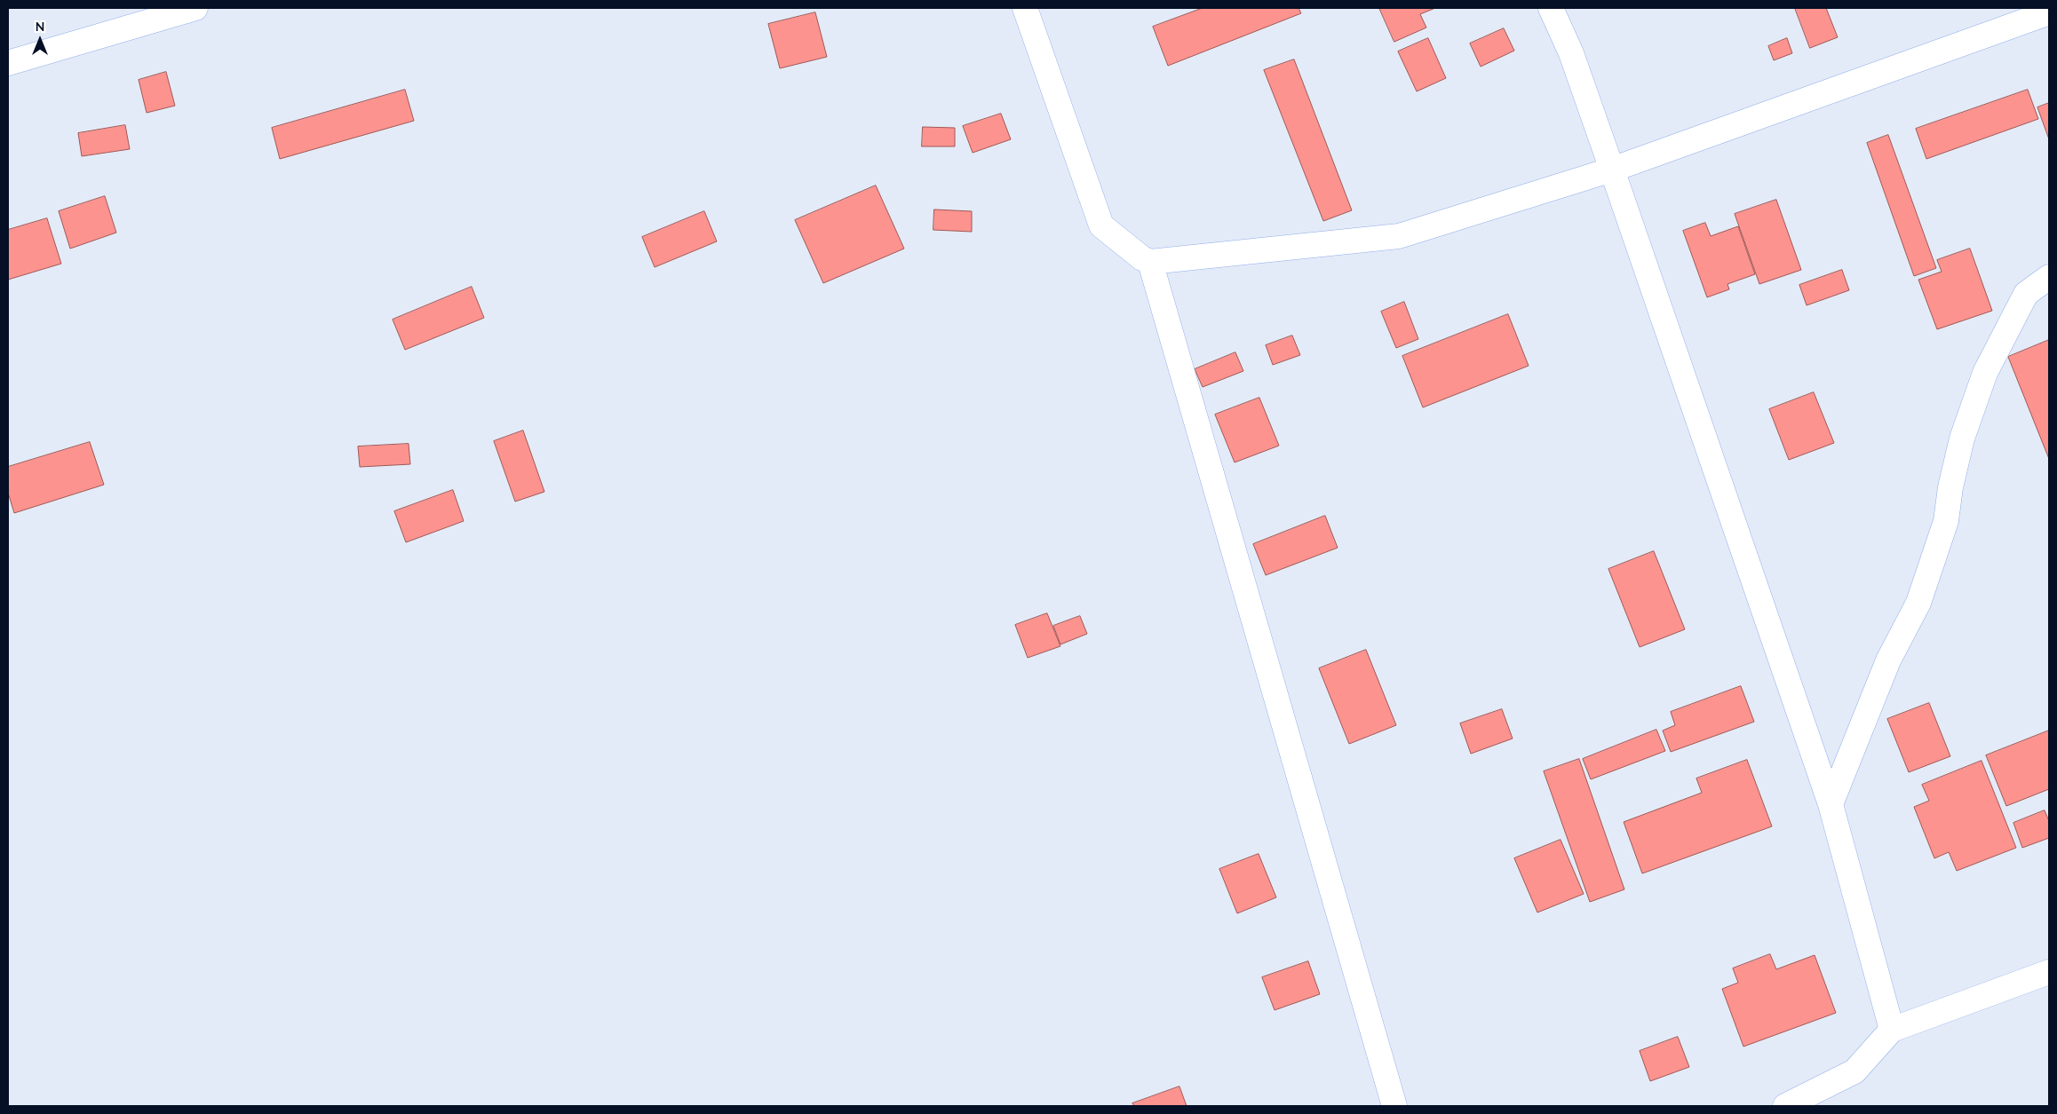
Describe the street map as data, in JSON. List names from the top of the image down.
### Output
{
  "north": "top"
}
